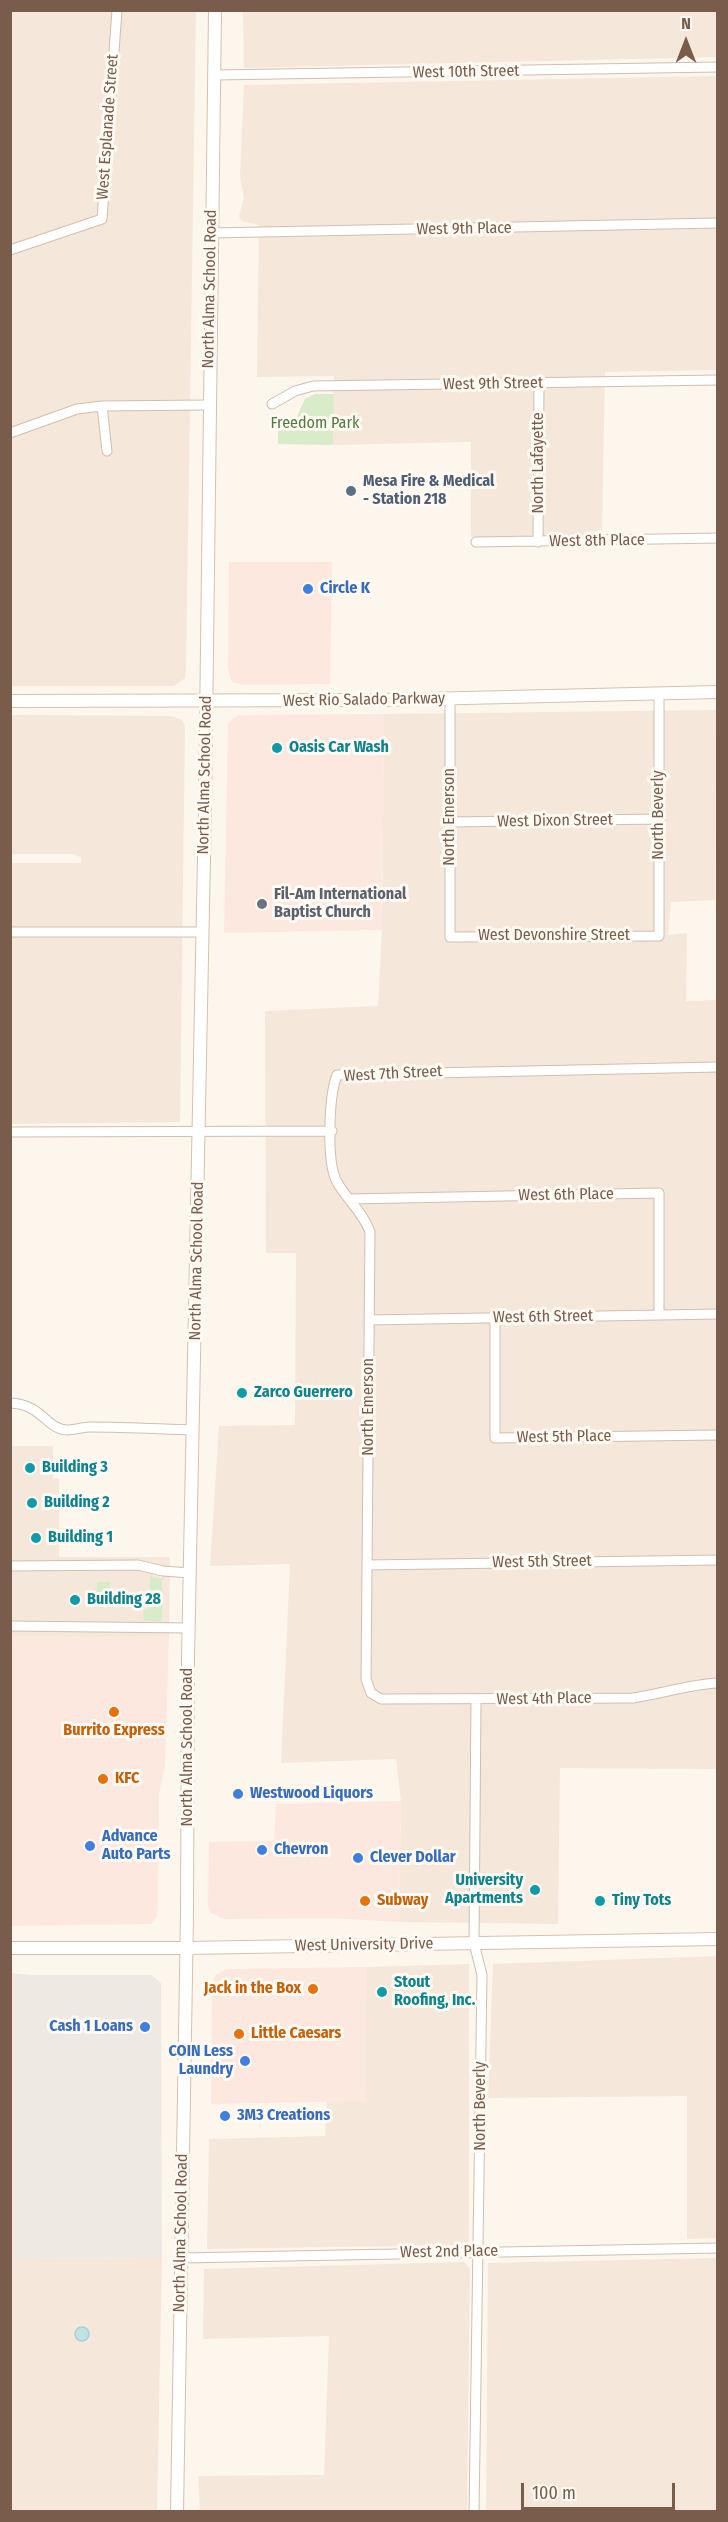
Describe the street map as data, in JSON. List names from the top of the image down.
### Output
{
  "streets": {
    "main road": ["North Alma School Road", "West Rio Salado Parkway", "West University Drive"],
    "street": [
      "West 10th Street",
      "West Esplanade Street",
      "West 9th Place",
      "West 9th Street",
      "North Lafayette",
      "West 8th Place",
      "North Beverly",
      "North Emerson",
      "West Dixon Street",
      "West Devonshire Street",
      "West 7th Street",
      "West 6th Place",
      "West 6th Street",
      "West 5th Place",
      "West 5th Street",
      "West 4th Place",
      "West 2nd Place"
    ]
  },
  "crossings": [
    ["West 10th Street", "North Alma School Road"],
    ["West 9th Place", "North Alma School Road"],
    ["North Alma School Road", "West Rio Salado Parkway"],
    ["North Alma School Road", "West University Drive"],
    ["North Alma School Road", "West 2nd Place"],
    ["West 9th Street", "North Lafayette"],
    ["North Lafayette", "West 8th Place"],
    ["West Rio Salado Parkway", "North Beverly"],
    ["West Rio Salado Parkway", "North Emerson"],
    ["North Beverly", "West Dixon Street"],
    ["North Beverly", "West Devonshire Street"],
    ["North Beverly", "West 4th Place"],
    ["North Beverly", "West University Drive"],
    ["North Beverly", "West 2nd Place"],
    ["North Emerson", "West Dixon Street"],
    ["North Emerson", "West Devonshire Street"],
    ["North Emerson", "West 7th Street"],
    ["North Emerson", "West 6th Place"],
    ["North Emerson", "West 6th Street"],
    ["North Emerson", "West 5th Street"],
    ["North Emerson", "West 4th Place"],
    ["West 6th Place", "West 6th Street"],
    ["West 6th Street", "West 5th Place"]
  ],
  "parks": ["Freedom Park"],
  "places": [
    "Mesa Fire & Medical - Station 218",
    "Circle K",
    "Oasis Car Wash",
    "Fil-Am International Baptist Church",
    "Zarco Guerrero",
    "Building 3",
    "Building 2",
    "Building 1",
    "Building 28",
    "Burrito Express",
    "KFC",
    "Westwood Liquors",
    "Advance Auto Parts",
    "Chevron",
    "Clever Dollar",
    "University Apartments",
    "Subway",
    "Tiny Tots",
    "Jack in the Box",
    "Stout Roofing, Inc.",
    "Cash 1 Loans",
    "Little Caesars",
    "COIN Less Laundry",
    "3M3 Creations"
  ],
  "scale_bar": "100 m",
  "north": "top"
}
